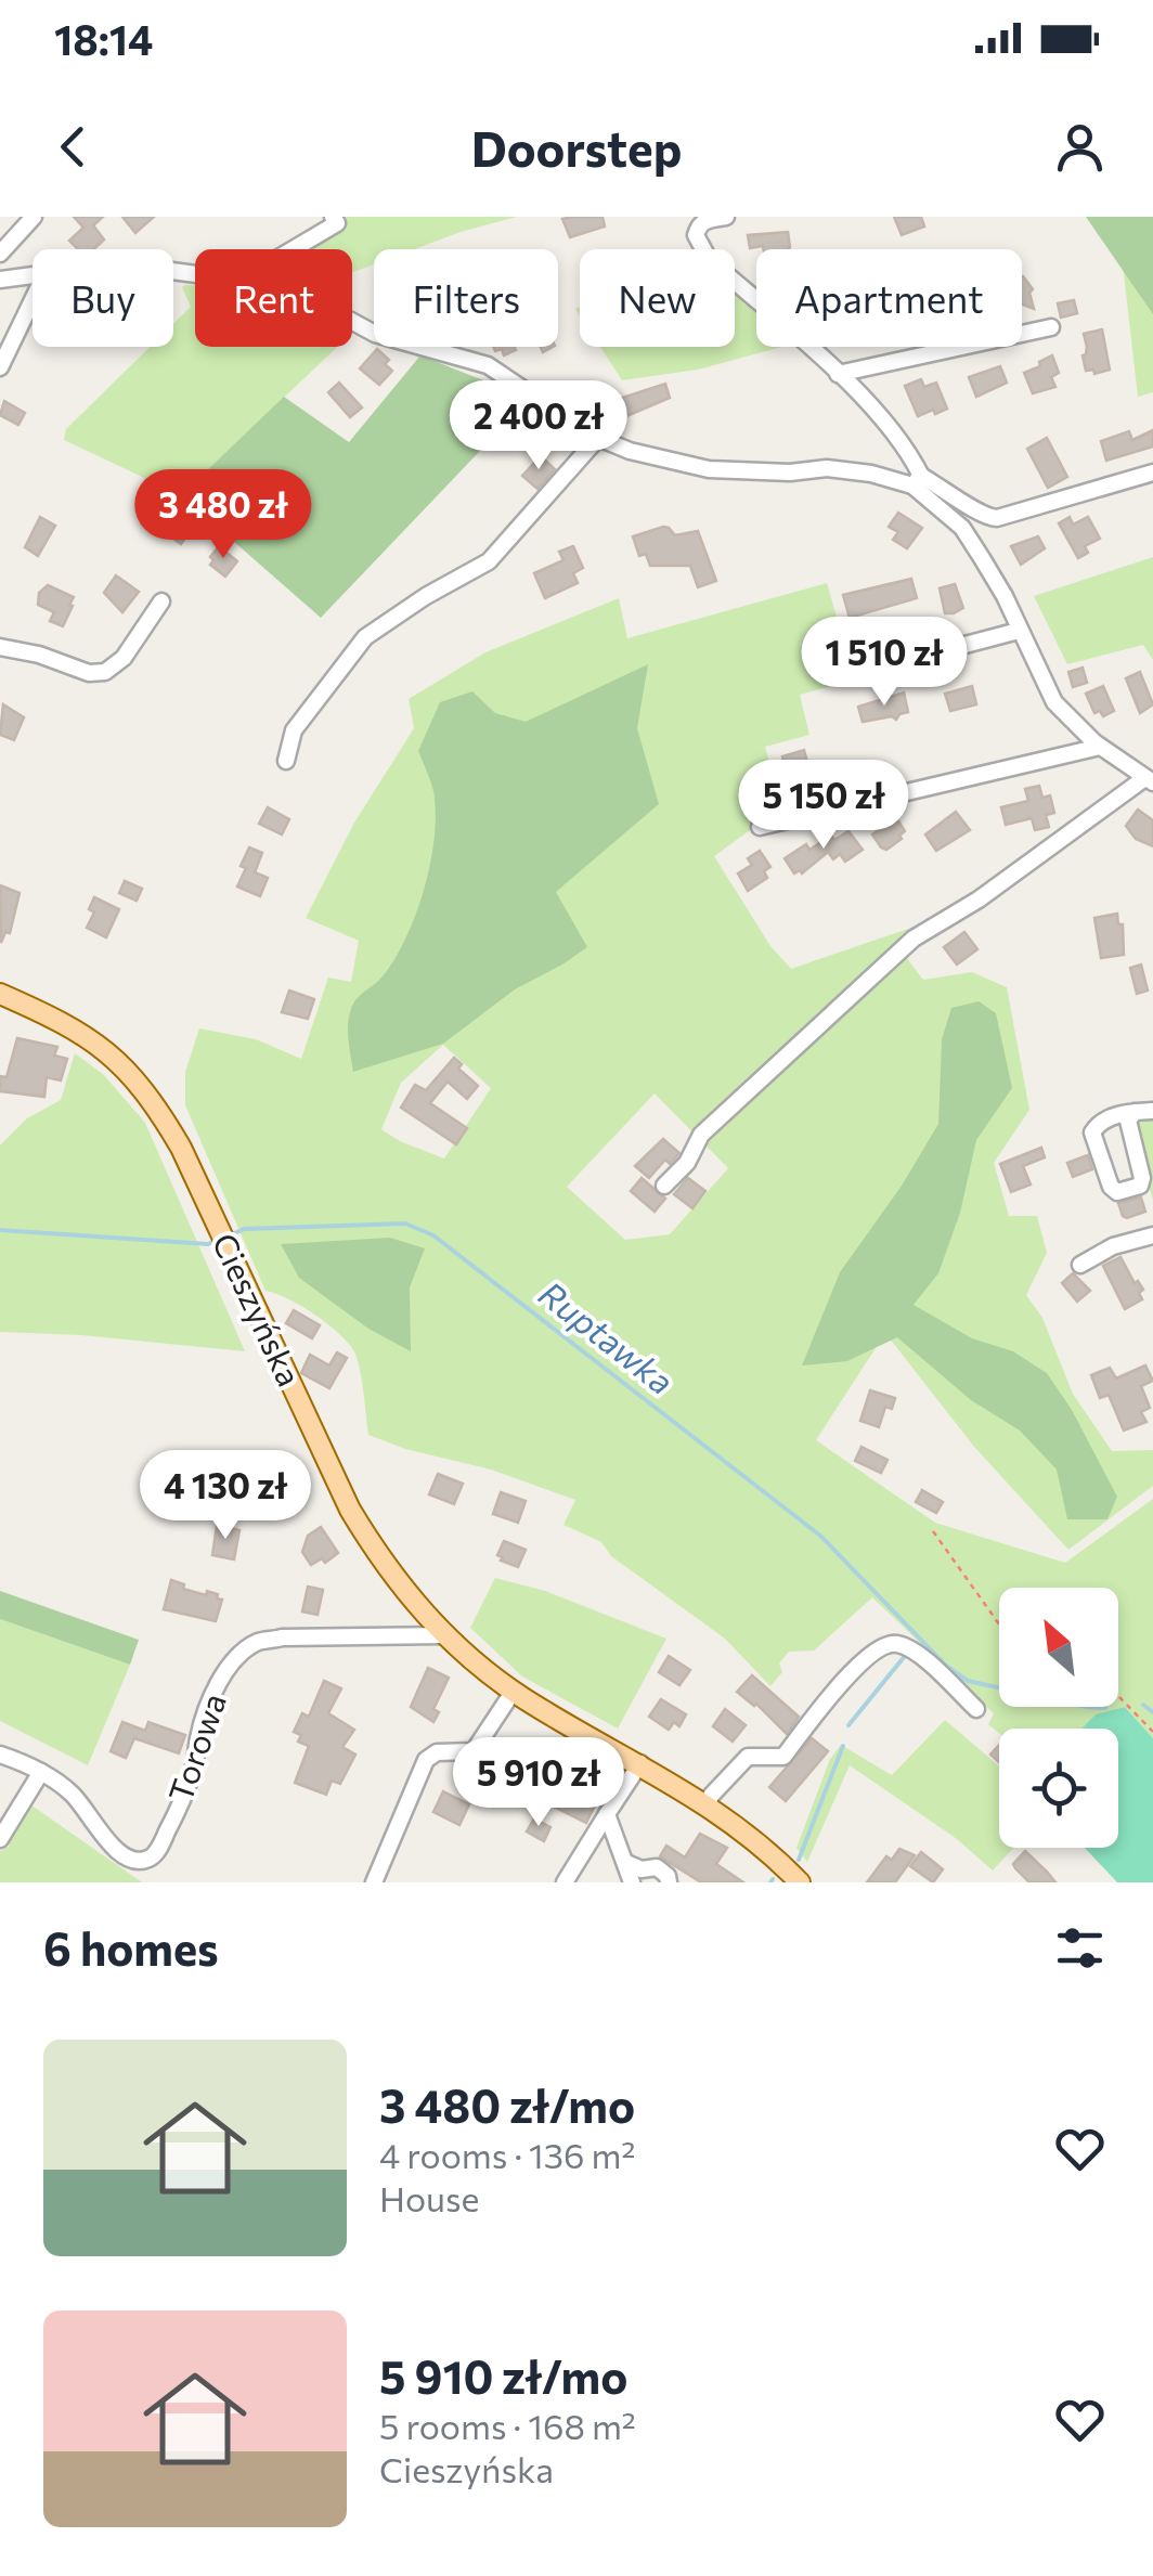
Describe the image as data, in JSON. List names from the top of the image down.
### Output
{
  "streets": {
    "main road": ["Cieszyńska"],
    "street": ["Torowa"]
  },
  "crossings": [
    ["Cieszyńska", "Torowa"]
  ],
  "water": ["Ruptawka"],
  "north": "top left",
  "page": {
    "status": "18:14",
    "header": "Doorstep",
    "chip": [
      "Buy",
      "Rent",
      "Filters",
      "New",
      "Apartment"
    ],
    "price": [
      "2 400 zł",
      "3 480 zł",
      "1 510 zł",
      "5 150 zł",
      "4 130 zł",
      "5 910 zł"
    ],
    "heading": "6 homes",
    "list": [
      {
        "name": "3 480 zł/mo",
        "note": "4 rooms · 136 m² · House"
      },
      {
        "name": "5 910 zł/mo",
        "note": "5 rooms · 168 m² · Cieszyńska"
      }
    ]
  }
}
